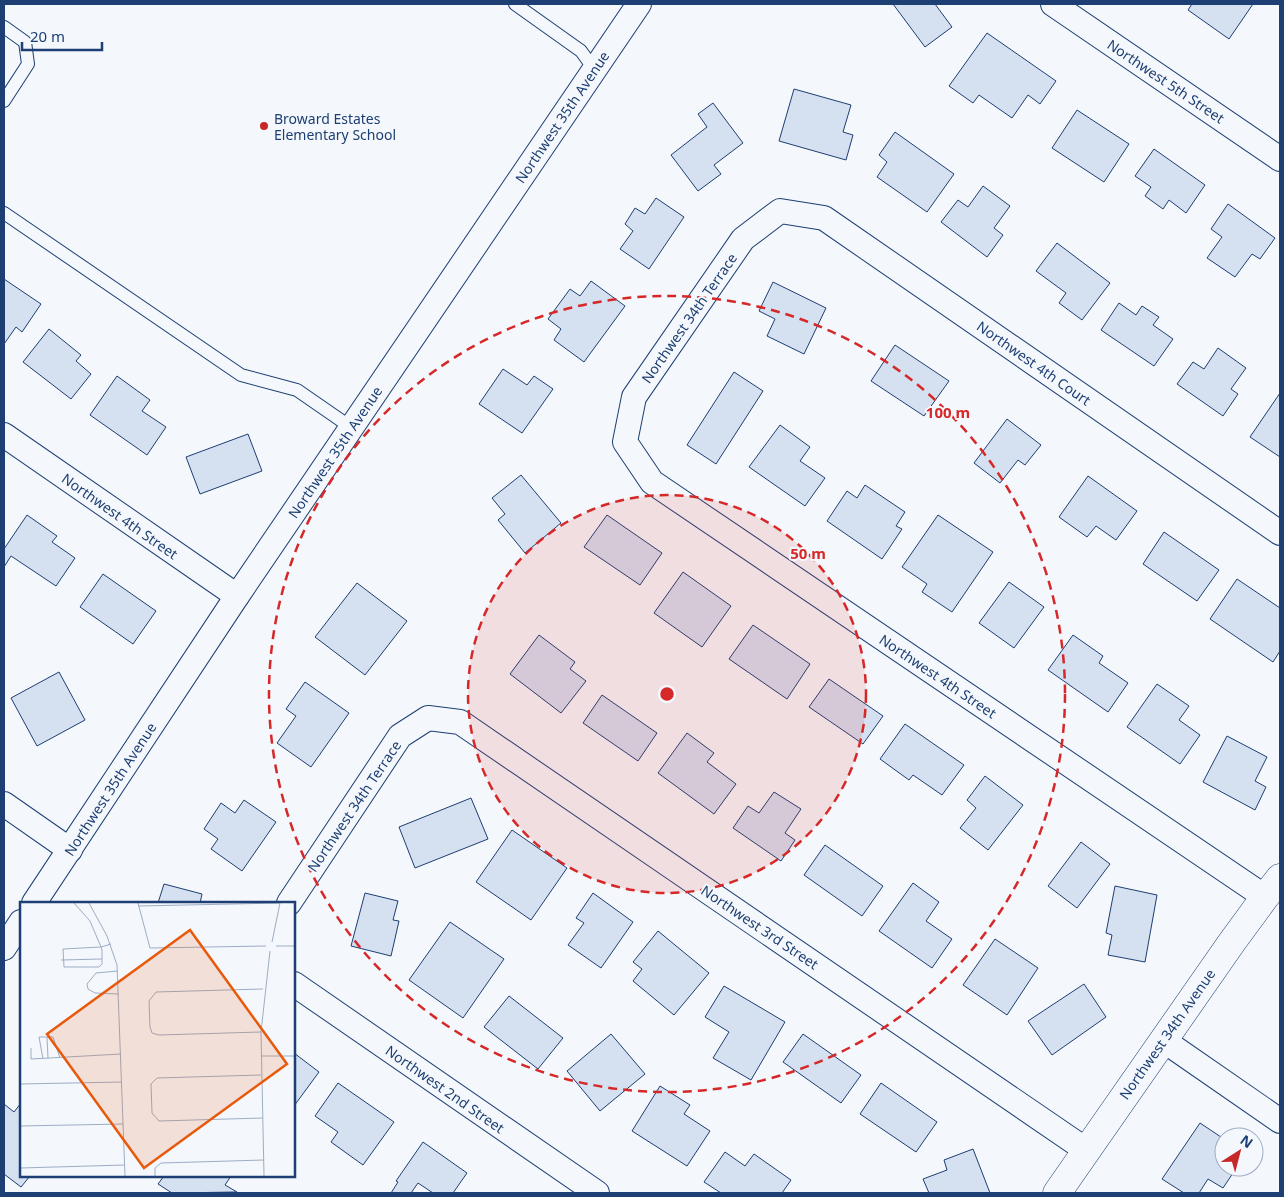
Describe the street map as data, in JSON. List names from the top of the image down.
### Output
{
  "streets": {
    "street": [
      "Northwest 5th Street",
      "Northwest 35th Avenue",
      "Northwest 34th Terrace",
      "Northwest 4th Court",
      "Northwest 4th Street",
      "Northwest 3rd Street",
      "Northwest 34th Avenue",
      "Northwest 2nd Street"
    ]
  },
  "crossings": [
    ["Northwest 35th Avenue", "Northwest 4th Street"],
    ["Northwest 34th Terrace", "Northwest 4th Court"],
    ["Northwest 34th Terrace", "Northwest 4th Street"],
    ["Northwest 34th Terrace", "Northwest 3rd Street"],
    ["Northwest 4th Street", "Northwest 34th Avenue"],
    ["Northwest 3rd Street", "Northwest 34th Avenue"]
  ],
  "places": ["Broward Estates Elementary School"],
  "scale_bar": "20 m",
  "north": "top right",
  "rings": ["100 m", "50 m"]
}
